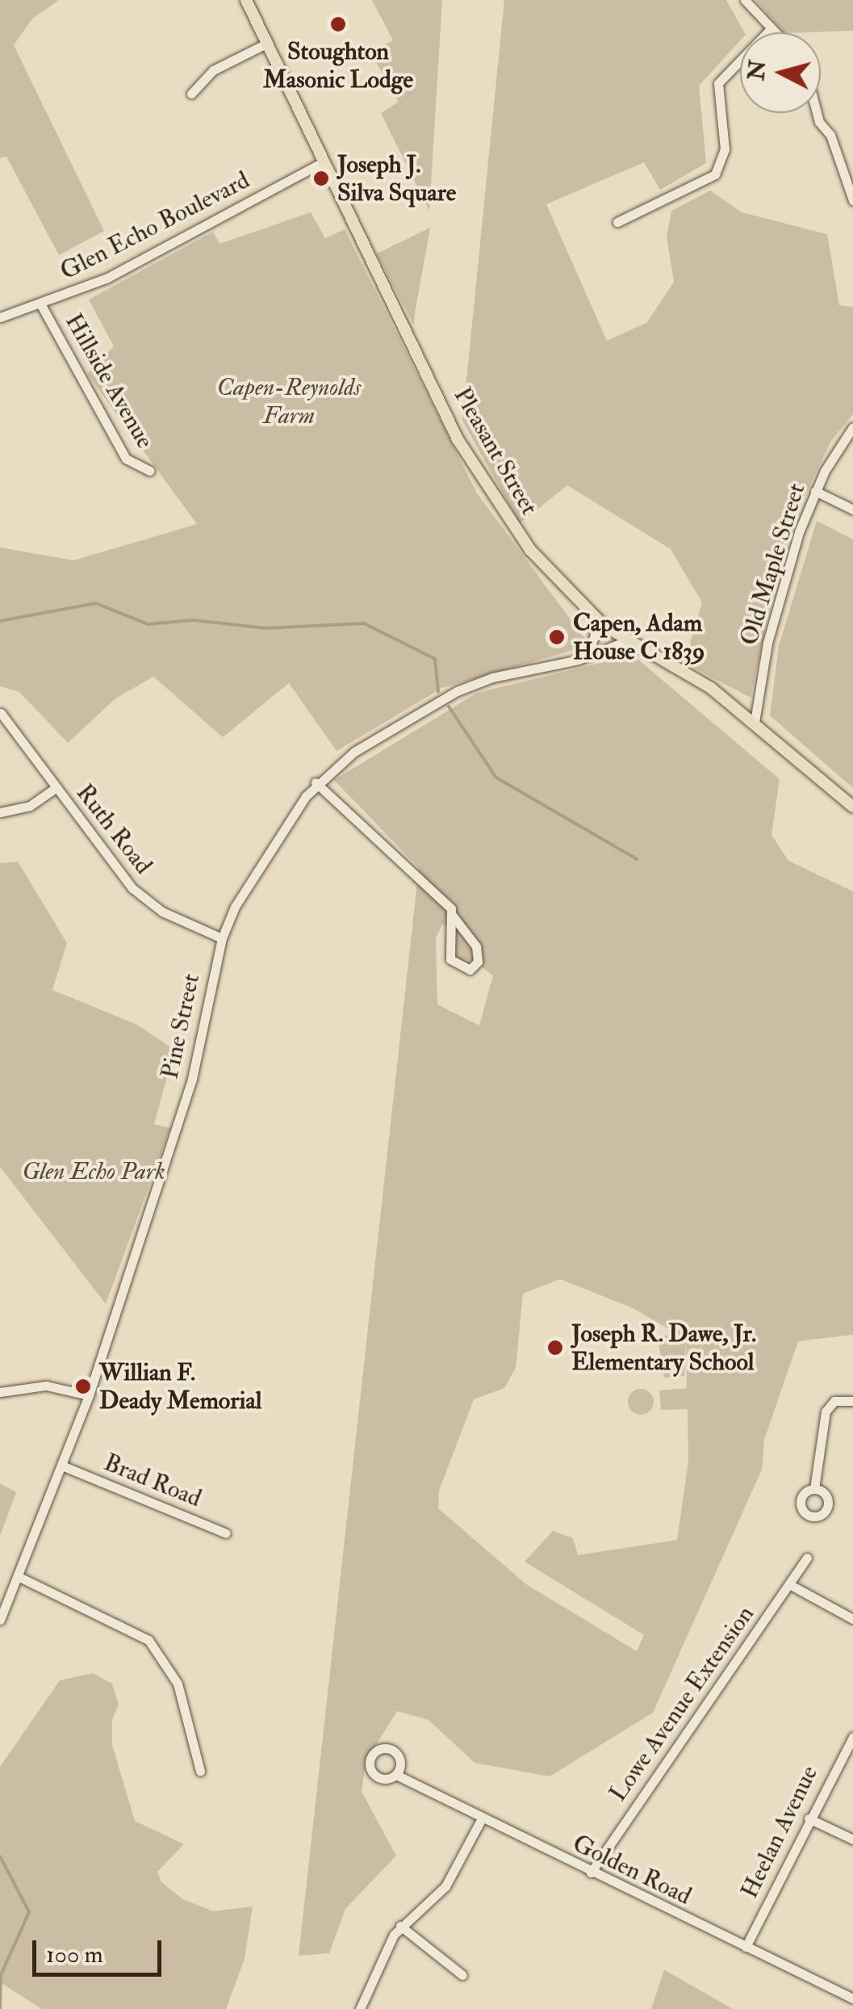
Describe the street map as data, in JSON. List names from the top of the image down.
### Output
{
  "streets": {
    "main road": ["Pleasant Street"],
    "street": [
      "Glen Echo Boulevard",
      "Hillside Avenue",
      "Old Maple Street",
      "Ruth Road",
      "Pine Street",
      "Brad Road",
      "Lowe Avenue Extension",
      "Heelan Avenue",
      "Golden Road"
    ]
  },
  "crossings": [
    ["Glen Echo Boulevard", "Hillside Avenue"],
    ["Glen Echo Boulevard", "Pleasant Street"],
    ["Pleasant Street", "Old Maple Street"],
    ["Pleasant Street", "Pine Street"],
    ["Ruth Road", "Pine Street"],
    ["Pine Street", "Brad Road"],
    ["Lowe Avenue Extension", "Golden Road"],
    ["Heelan Avenue", "Golden Road"]
  ],
  "parks": ["Capen-Reynolds Farm", "Glen Echo Park"],
  "places": [
    "Stoughton Masonic Lodge",
    "Joseph J. Silva Square",
    "Capen, Adam House C 1839",
    "Joseph R. Dawe, Jr. Elementary School",
    "Willian F. Deady Memorial"
  ],
  "scale_bar": "100 m",
  "north": "left"
}
